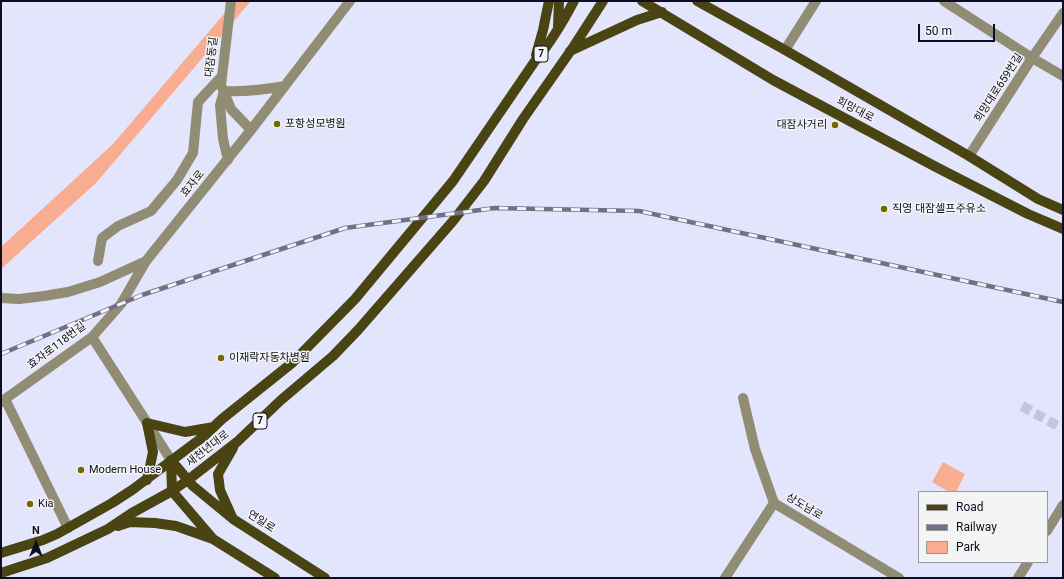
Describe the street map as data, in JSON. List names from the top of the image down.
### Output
{
  "streets": {
    "main road": [
      "7",
      "희망대로",
      "새천년대로",
      "연일로"
    ],
    "street": [
      "대잠동길",
      "희망대로659번길",
      "효자로",
      "효자로118번길",
      "상도남로"
    ]
  },
  "crossings": [
    ["7", "새천년대로"],
    ["대잠동길", "효자로"],
    ["희망대로659번길", "희망대로"],
    ["효자로", "효자로118번길"],
    ["새천년대로", "연일로"]
  ],
  "places": [
    "포항성모병원",
    "대잠사거리",
    "직영 대잠셀프주유소",
    "이재락자동차병원",
    "Modern House",
    "Kia"
  ],
  "legend": ["Road", "Railway", "Park"],
  "scale_bar": "50 m",
  "north": "top"
}
